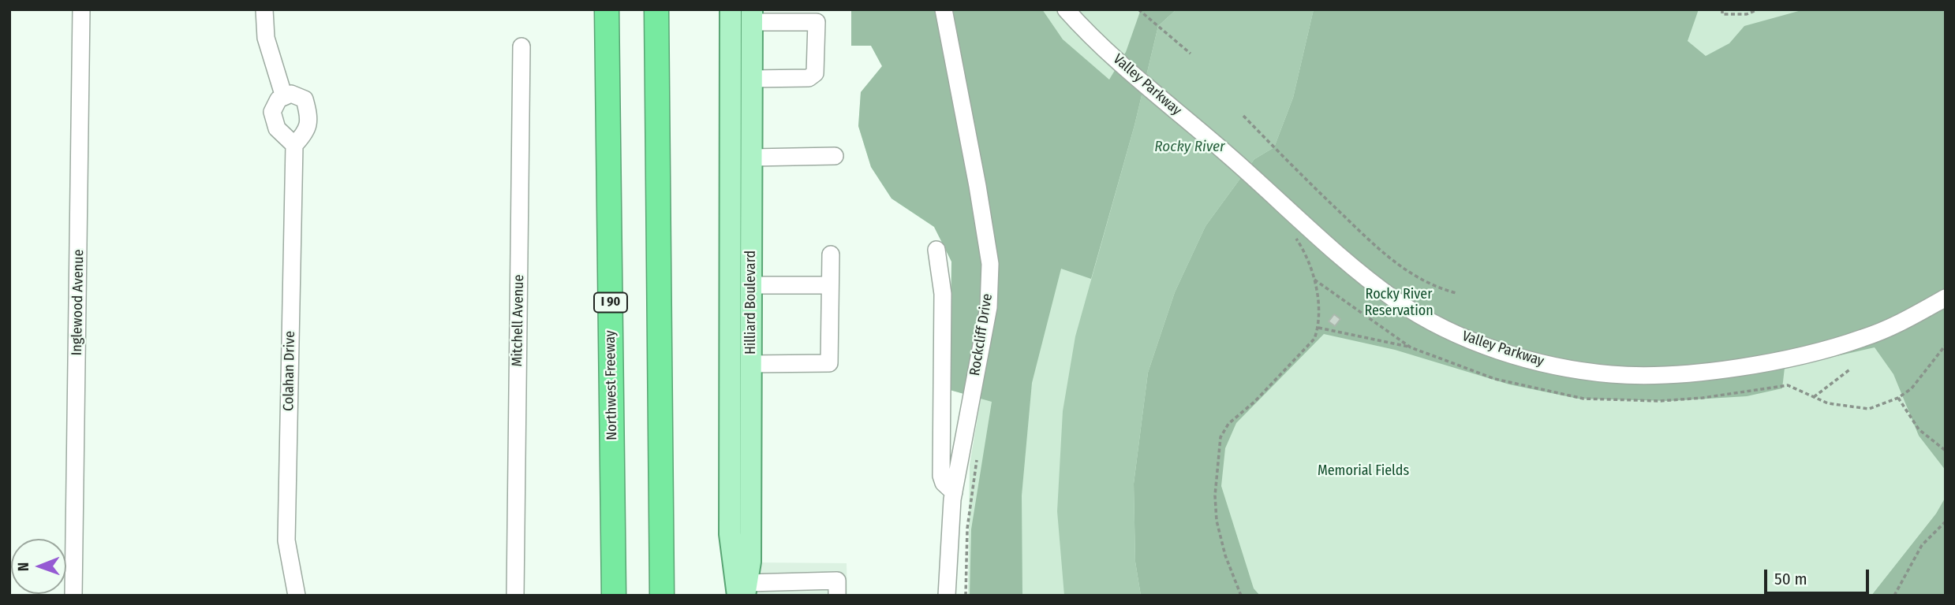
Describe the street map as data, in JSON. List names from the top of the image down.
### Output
{
  "streets": {
    "highway": ["I 90", "Northwest Freeway"],
    "main road": ["Hilliard Boulevard"],
    "street": [
      "Valley Parkway",
      "Inglewood Avenue",
      "Mitchell Avenue",
      "Rockcliff Drive",
      "Colahan Drive"
    ]
  },
  "water": ["Rocky River"],
  "parks": ["Rocky River Reservation", "Memorial Fields"],
  "scale_bar": "50 m",
  "north": "left"
}
